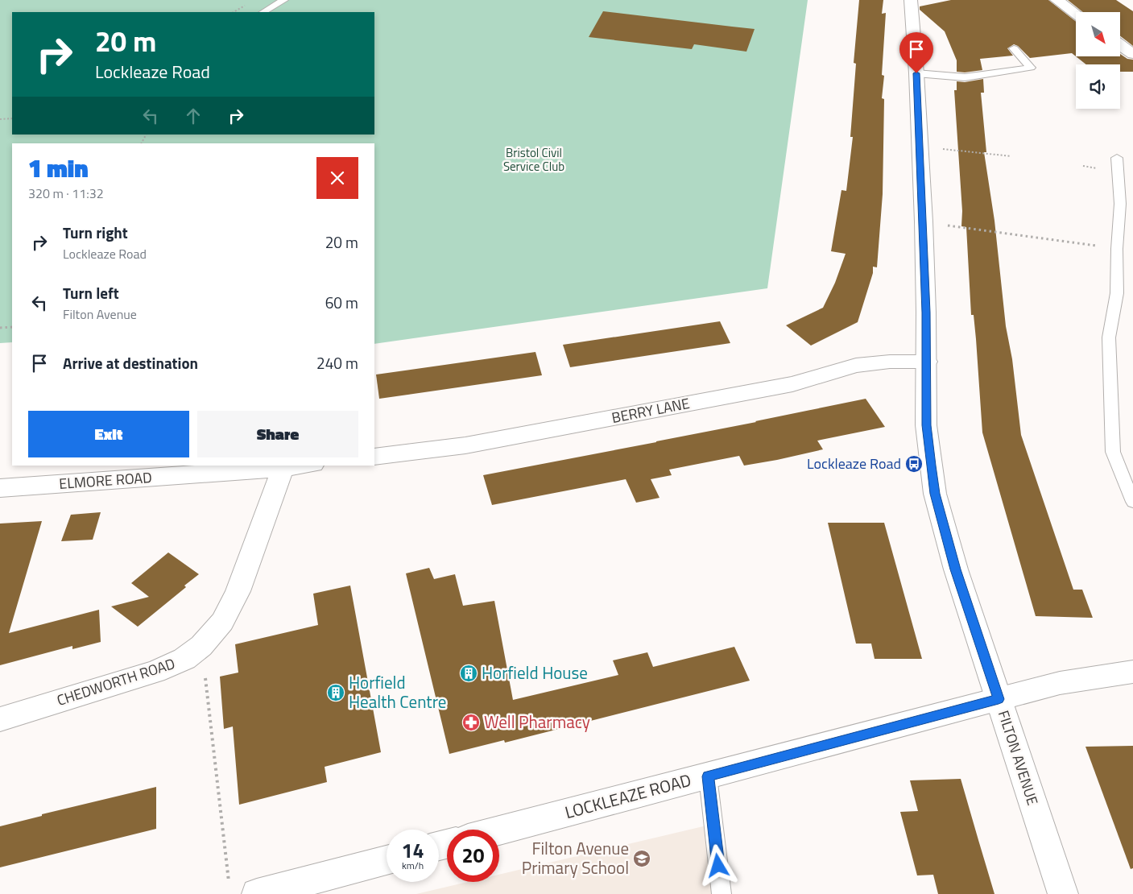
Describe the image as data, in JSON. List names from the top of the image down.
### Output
{
  "streets": {
    "street": [
      "BERRY LANE",
      "ELMORE ROAD",
      "CHEDWORTH ROAD",
      "FILTON AVENUE",
      "LOCKLEAZE ROAD"
    ]
  },
  "crossings": [
    ["BERRY LANE", "FILTON AVENUE"],
    ["ELMORE ROAD", "CHEDWORTH ROAD"],
    ["FILTON AVENUE", "LOCKLEAZE ROAD"]
  ],
  "parks": ["Bristol Civil Service Club"],
  "places": {
    "bus stop": ["Lockleaze Road"],
    "building": ["Horfield House", "Horfield Health Centre"],
    "pharmacy": ["Well Pharmacy"],
    "school or university": ["Filton Avenue Primary School"]
  },
  "north": "bottom right",
  "page": {
    "turn": ["20 m", "Lockleaze Road"],
    "heading": ["1 min", "320 m · 11:32"],
    "list": [
      {
        "name": "Turn right",
        "note": "Lockleaze Road",
        "value": "20 m"
      },
      {
        "name": "Turn left",
        "note": "Filton Avenue",
        "value": "60 m"
      },
      {
        "name": "Arrive at destination",
        "value": "240 m"
      }
    ],
    "buttons": ["Exit", "Share"],
    "speed": "14 km/h",
    "limit": "20"
  }
}
